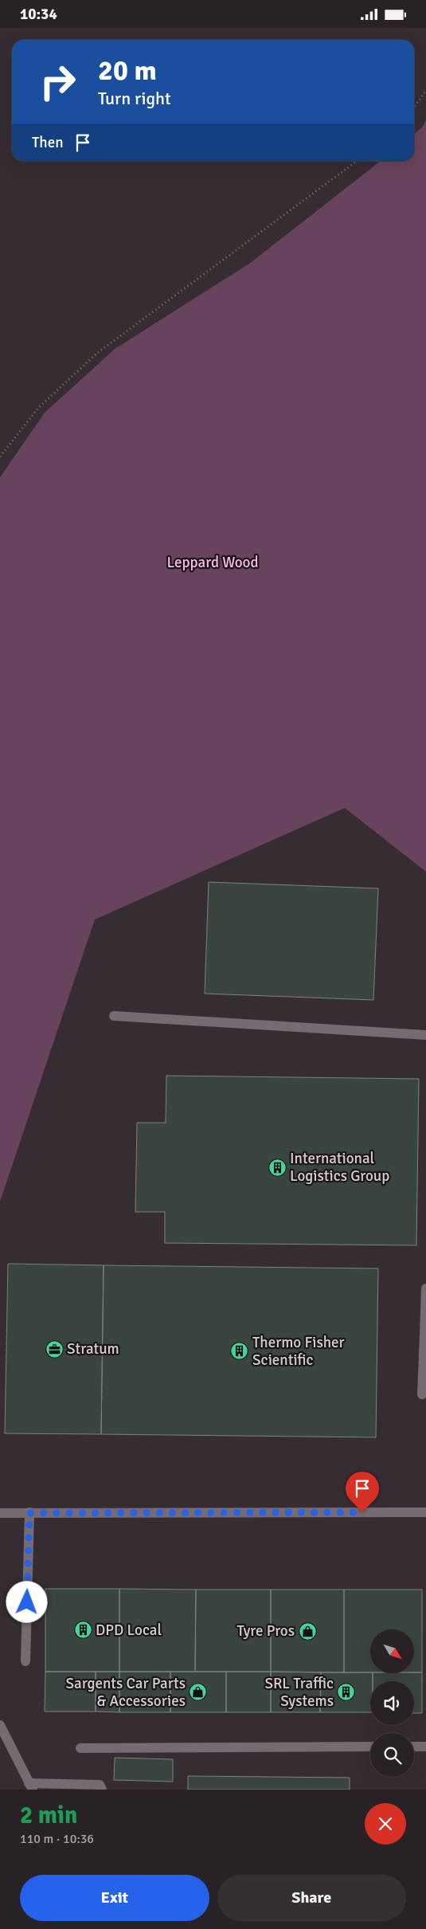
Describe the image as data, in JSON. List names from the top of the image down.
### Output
{
  "parks": ["Leppard Wood"],
  "places": {
    "building": [
      "International Logistics Group",
      "Thermo Fisher Scientific",
      "DPD Local",
      "SRL Traffic Systems"
    ],
    "office": ["Stratum"],
    "shop": ["Tyre Pros", "Sargents Car Parts & Accessories"]
  },
  "north": "bottom right",
  "page": {
    "status": "10:34",
    "turn": ["20 m", "Turn right"],
    "then": "Then",
    "heading": ["2 min", "110 m · 10:36"],
    "buttons": ["Exit", "Share"]
  }
}
